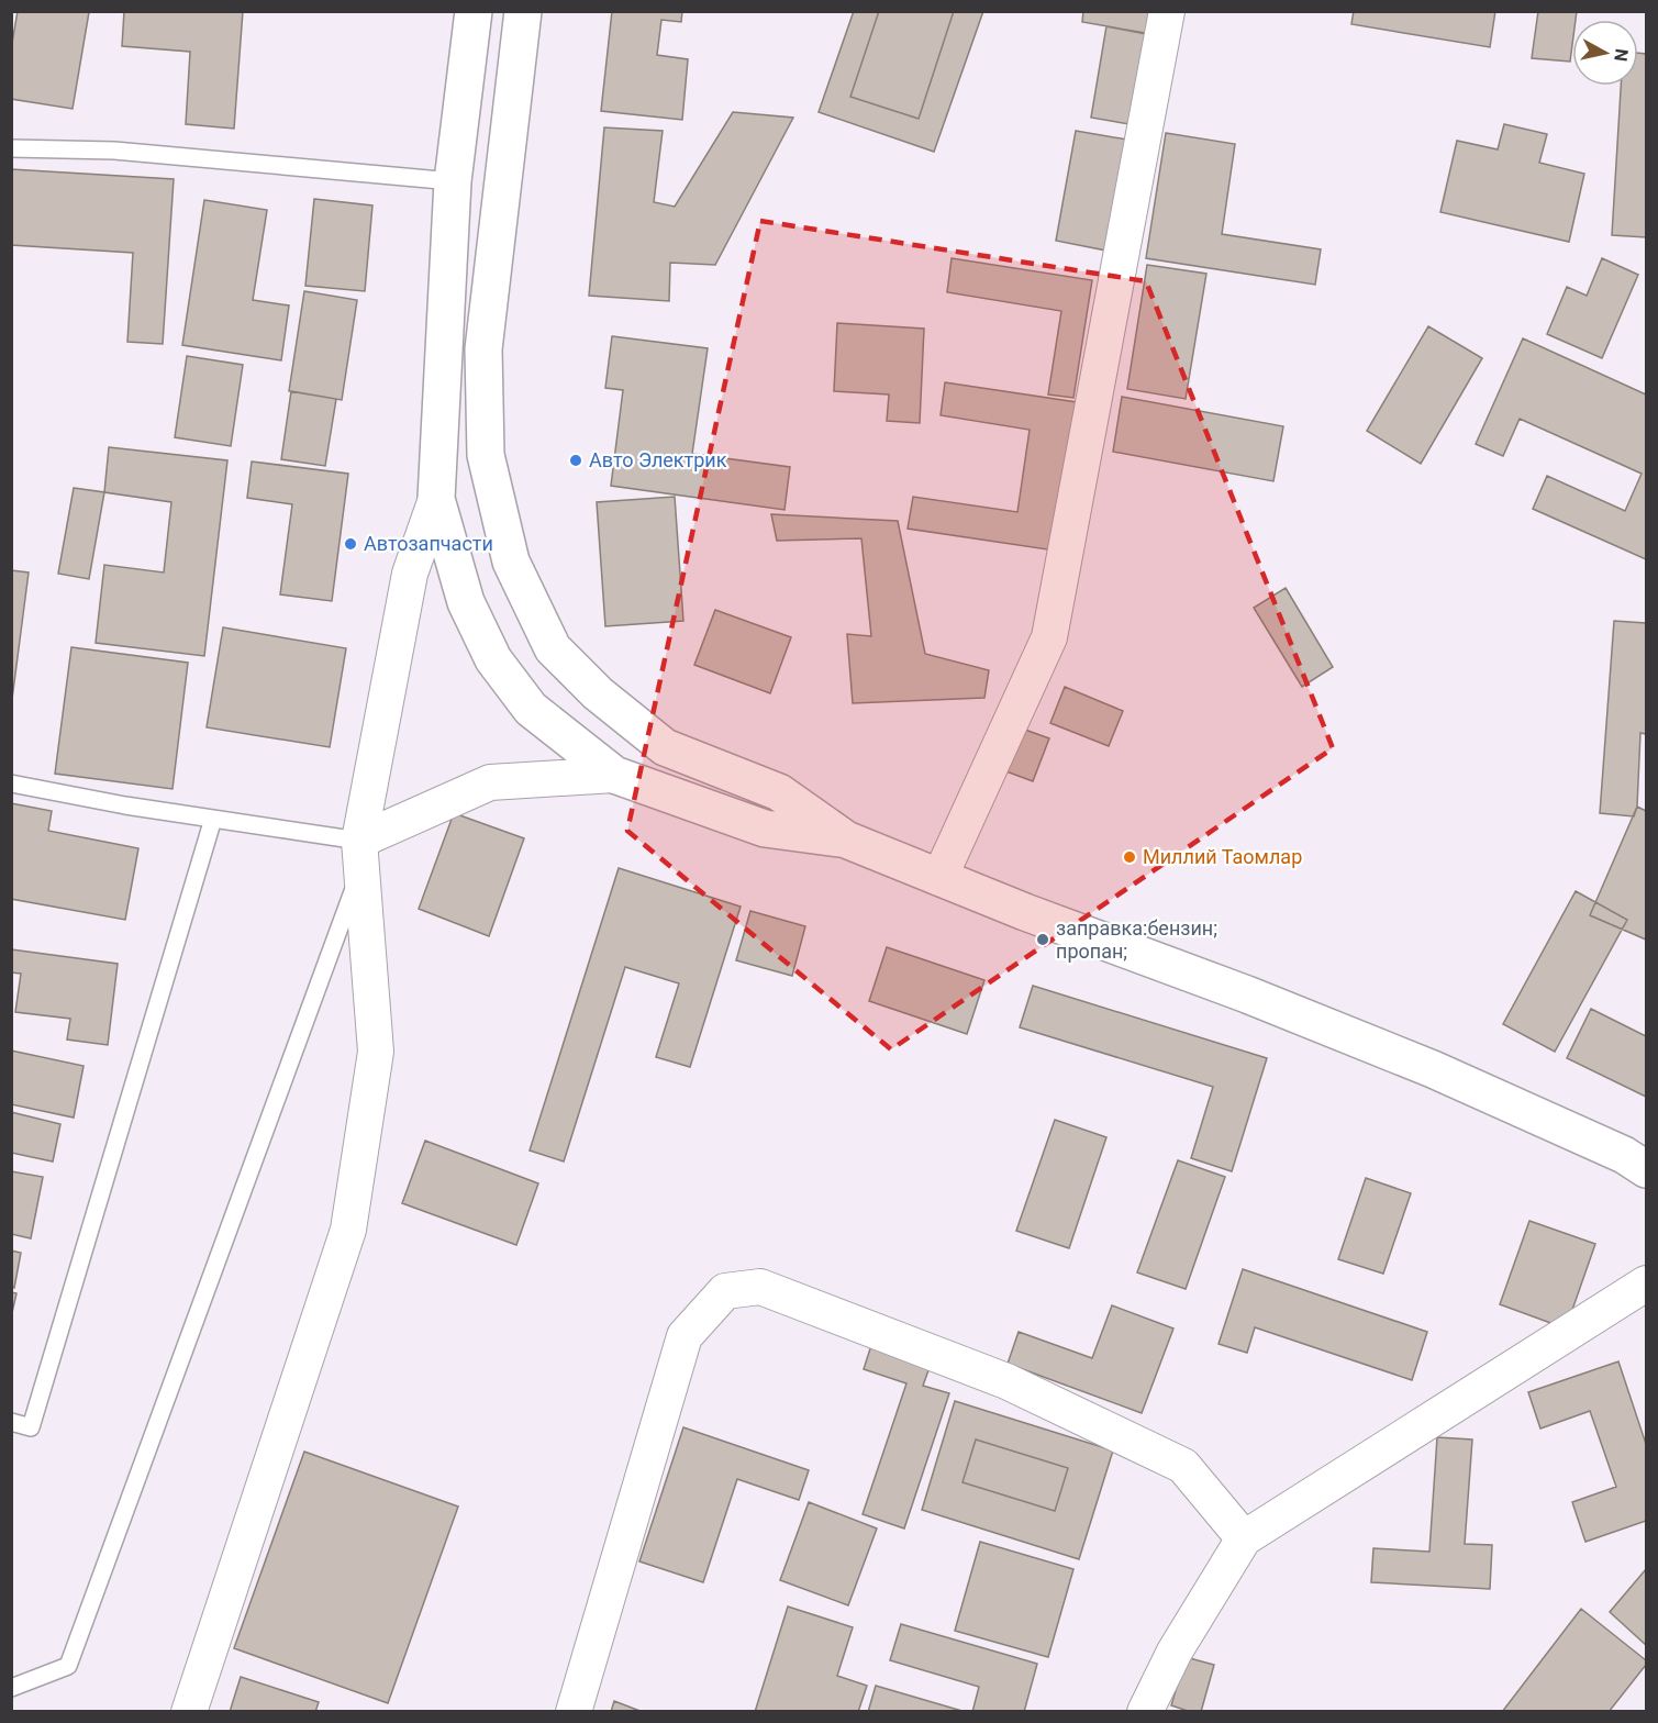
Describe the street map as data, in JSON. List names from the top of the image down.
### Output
{
  "places": [
    "Авто Электрик",
    "Автозапчасти",
    "Миллий Таомлар",
    "заправка:бензин; пропан;"
  ],
  "north": "right"
}
